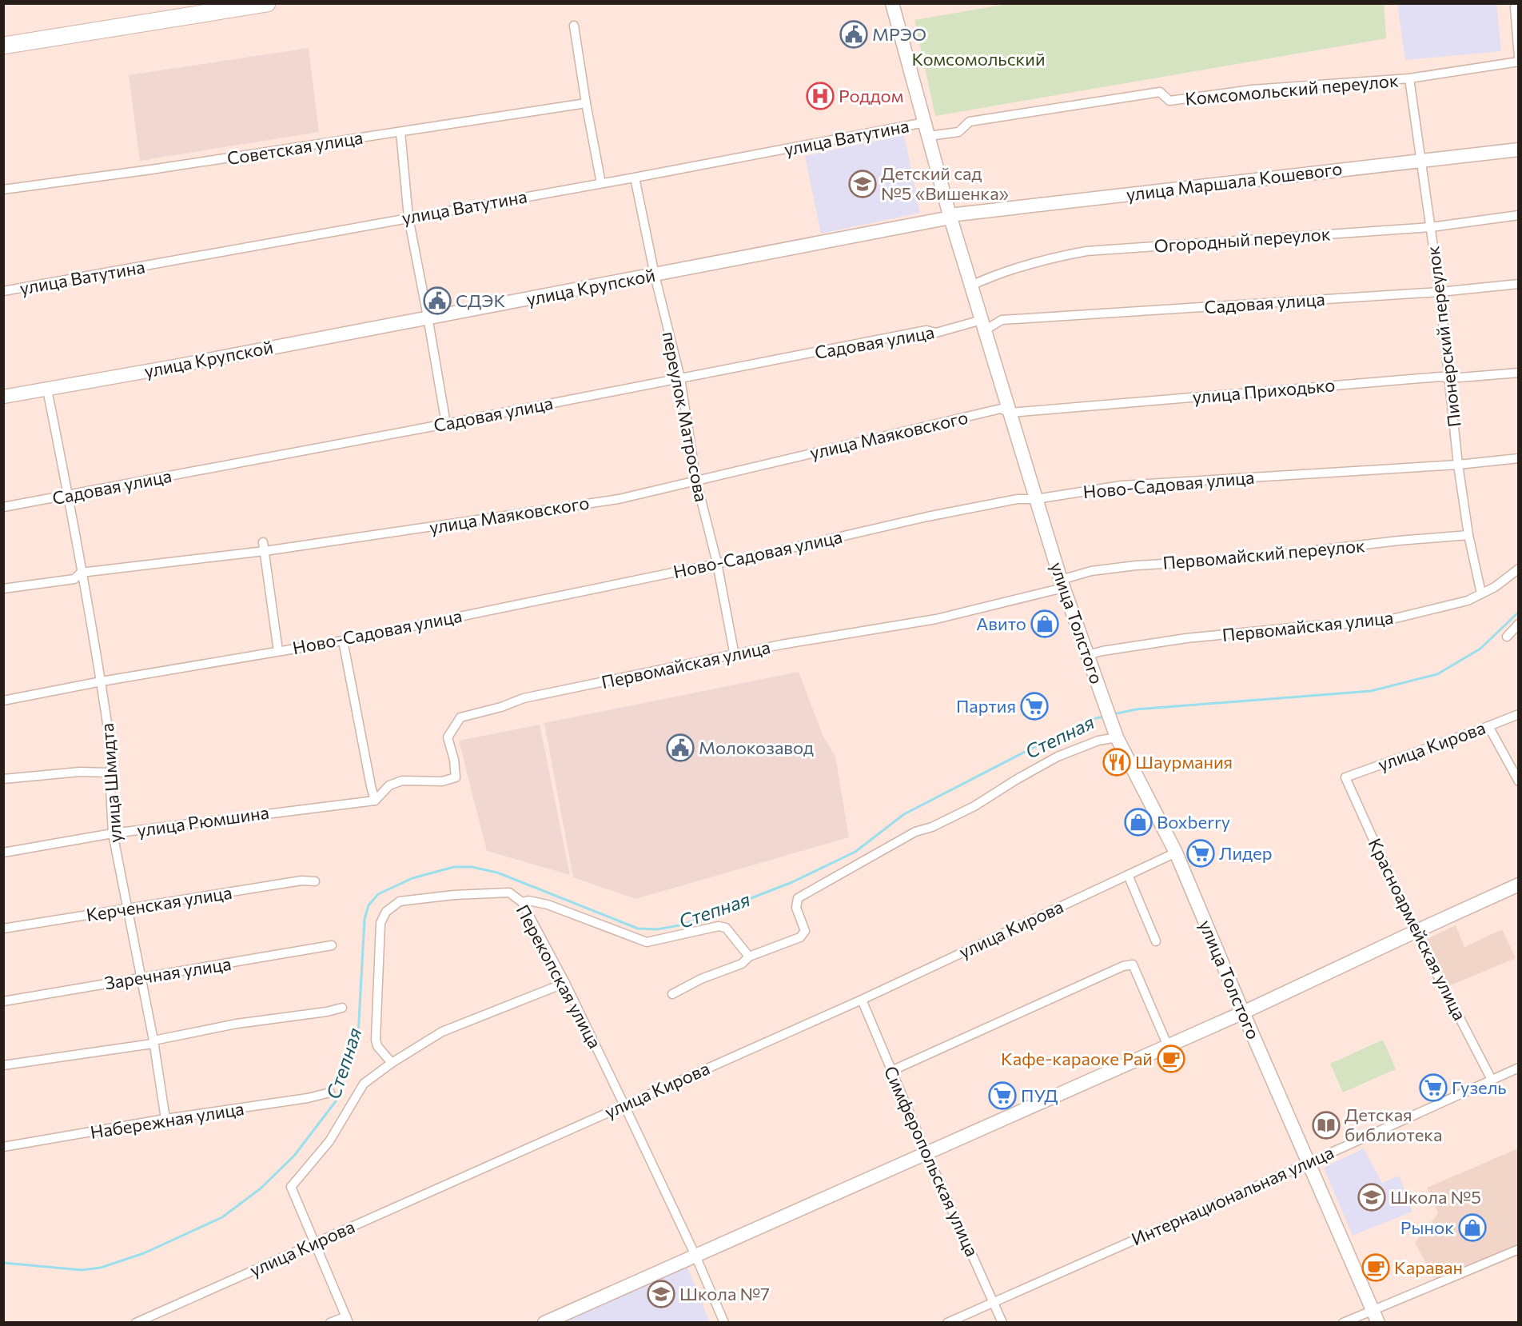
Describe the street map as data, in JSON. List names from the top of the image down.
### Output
{
  "streets": {
    "main road": ["улица Маршала Кошевого", "улица Крупской", "улица Толстого"],
    "street": [
      "Комсомольский переулок",
      "улица Ватутина",
      "Советская улица",
      "Огородный переулок",
      "Садовая улица",
      "Пионерский переулок",
      "улица Приходько",
      "переулок Матросова",
      "улица Маяковского",
      "Ново-Садовая улица",
      "Первомайский переулок",
      "Первомайская улица",
      "улица Кирова",
      "улица Шмидта",
      "улица Рюмшина",
      "Керченская улица",
      "Красноармейская улица",
      "Заречная улица",
      "Перекопская улица",
      "Набережная улица",
      "Симферопольская улица",
      "Интернациональная улица"
    ]
  },
  "crossings": [
    ["Комсомольский переулок", "Пионерский переулок"],
    ["Комсомольский переулок", "улица Толстого"],
    ["улица Ватутина", "переулок Матросова"],
    ["улица Ватутина", "улица Толстого"],
    ["улица Маршала Кошевого", "улица Крупской"],
    ["улица Маршала Кошевого", "Пионерский переулок"],
    ["улица Маршала Кошевого", "улица Толстого"],
    ["Огородный переулок", "Пионерский переулок"],
    ["Огородный переулок", "улица Толстого"],
    ["улица Крупской", "переулок Матросова"],
    ["улица Крупской", "улица Толстого"],
    ["улица Крупской", "улица Шмидта"],
    ["Садовая улица", "Пионерский переулок"],
    ["Садовая улица", "переулок Матросова"],
    ["Садовая улица", "улица Толстого"],
    ["Садовая улица", "улица Шмидта"],
    ["Пионерский переулок", "улица Приходько"],
    ["Пионерский переулок", "Ново-Садовая улица"],
    ["Пионерский переулок", "Первомайский переулок"],
    ["Пионерский переулок", "Первомайская улица"],
    ["улица Приходько", "улица Маяковского"],
    ["улица Приходько", "улица Толстого"],
    ["переулок Матросова", "улица Маяковского"],
    ["переулок Матросова", "Ново-Садовая улица"],
    ["переулок Матросова", "Первомайская улица"],
    ["улица Маяковского", "улица Толстого"],
    ["улица Маяковского", "улица Шмидта"],
    ["Ново-Садовая улица", "улица Толстого"],
    ["Ново-Садовая улица", "улица Шмидта"],
    ["Первомайский переулок", "улица Толстого"],
    ["Первомайский переулок", "Первомайская улица"],
    ["улица Толстого", "Первомайская улица"],
    ["улица Толстого", "улица Кирова"],
    ["улица Толстого", "Интернациональная улица"],
    ["Первомайская улица", "улица Рюмшина"],
    ["улица Кирова", "Красноармейская улица"],
    ["улица Кирова", "Перекопская улица"],
    ["улица Кирова", "Симферопольская улица"],
    ["улица Шмидта", "улица Рюмшина"],
    ["улица Шмидта", "Керченская улица"],
    ["улица Шмидта", "Заречная улица"],
    ["улица Шмидта", "Набережная улица"],
    ["Красноармейская улица", "Интернациональная улица"],
    ["Симферопольская улица", "Интернациональная улица"]
  ],
  "water": ["Степная"],
  "parks": ["Комсомольский"],
  "places": {
    "public building": ["МРЭО", "СДЭК", "Молокозавод"],
    "hospital": ["Роддом"],
    "school or university": ["Детский сад №5 «Вишенка»", "Школа №5", "Школа №7"],
    "shop": ["Авито", "Boxberry", "Рынок"],
    "supermarket": [
      "Партия",
      "Лидер",
      "Гузель",
      "ПУД"
    ],
    "restaurant": ["Шаурмания"],
    "cafe": ["Кафе-караоке Рай", "Караван"],
    "library": ["Детская библиотека"]
  }
}
